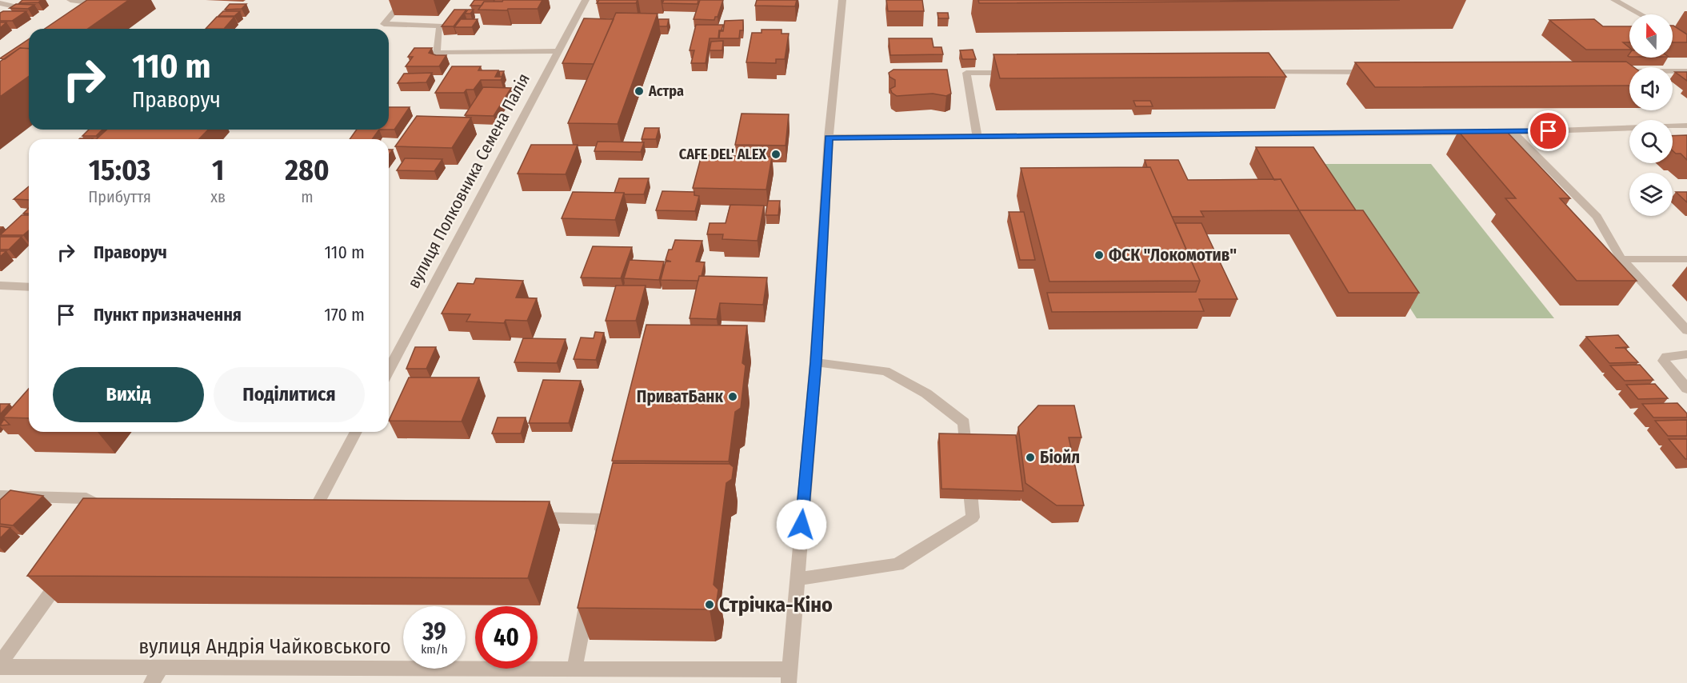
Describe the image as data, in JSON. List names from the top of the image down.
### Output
{
  "streets": {
    "street": ["вулиця Полковника Семена Палія", "вулиця Андрія Чайковського"]
  },
  "places": [
    "Астра",
    "CAFE DEL' ALEX",
    "ФСК \"Локомотив\"",
    "ПриватБанк",
    "Біойл",
    "Стрічка-Кіно"
  ],
  "north": "top",
  "page": {
    "turn": ["110 m", "Праворуч"],
    "eta": [
      "15:03",
      "Прибуття",
      "1",
      "хв",
      "280",
      "m"
    ],
    "list": [
      {
        "name": "Праворуч",
        "value": "110 m"
      },
      {
        "name": "Пункт призначення",
        "value": "170 m"
      }
    ],
    "buttons": ["Вихід", "Поділитися"],
    "speed": "39 km/h",
    "limit": "40"
  }
}
